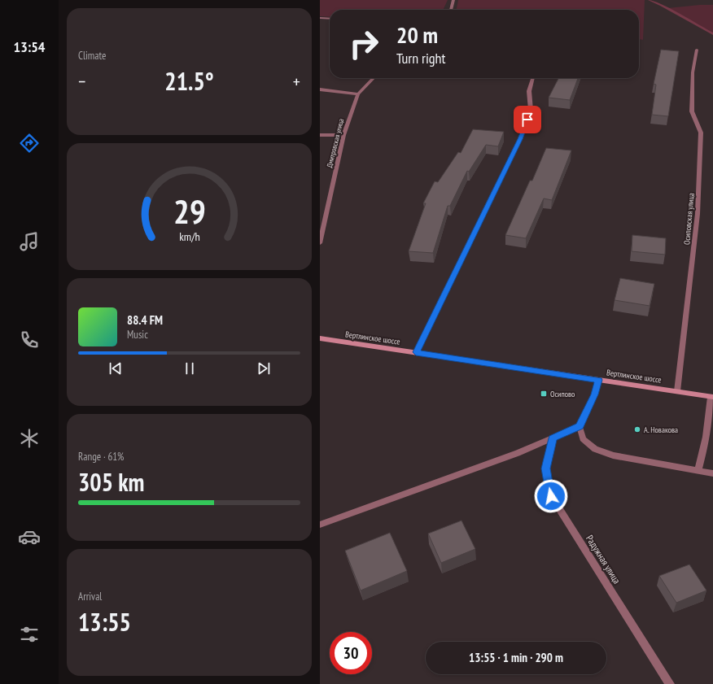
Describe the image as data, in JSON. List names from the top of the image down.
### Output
{
  "streets": {
    "main road": ["Вертлинское шоссе"],
    "street": ["Дмитровская улица", "Осиповская улица", "Радужная улица"]
  },
  "crossings": [
    ["Осиповская улица", "Вертлинское шоссе"]
  ],
  "places": {
    "transit": ["Осипово"],
    "other": ["А. Новакова"]
  },
  "page": {
    "tabs": "13:54",
    "tile": [
      "Climate",
      ["Range · 61%", "305 km"],
      ["Arrival", "13:55"]
    ],
    "turn": ["20 m", "Turn right"],
    "heat": ["−", "21.5°", "+"],
    "song": ["88.4 FM", "Music"],
    "limit": "30",
    "trip": "13:55 · 1 min · 290 m",
    "gauge": ["29", "km/h"]
  }
}
